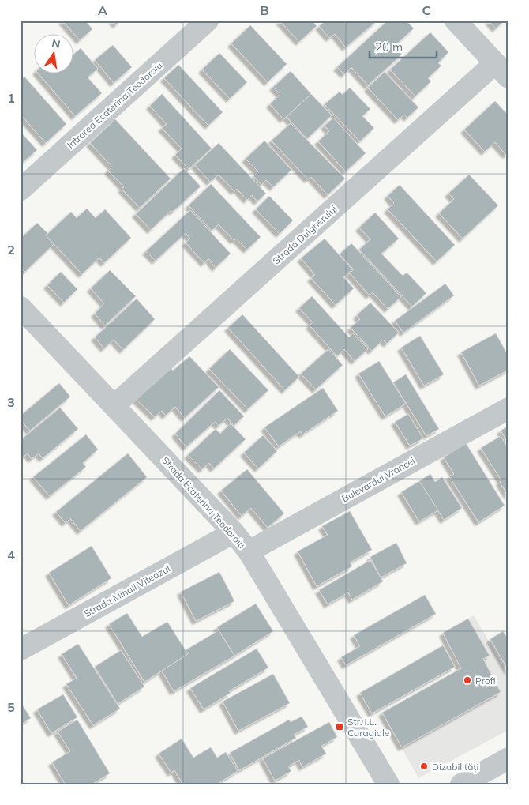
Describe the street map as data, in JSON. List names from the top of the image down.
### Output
{
  "streets": {
    "street": [
      "Intrarea Ecaterina Teodoroiu",
      "Strada Dulgherului",
      "Bulevardul Vrancei",
      "Strada Ecaterina Teodoroiu",
      "Strada Mihail Viteazul"
    ]
  },
  "crossings": [
    ["Strada Dulgherului", "Strada Ecaterina Teodoroiu"],
    ["Bulevardul Vrancei", "Strada Ecaterina Teodoroiu"],
    ["Strada Ecaterina Teodoroiu", "Strada Mihail Viteazul"]
  ],
  "places": {
    "other": ["Profi", "Dizabilități"],
    "transit": ["Str. I.L. Caragiale"]
  },
  "scale_bar": "20 m",
  "north": "top",
  "grid": {
    "columns": ["A", "B", "C"],
    "rows": [
      "1",
      "2",
      "3",
      "4",
      "5"
    ]
  }
}
